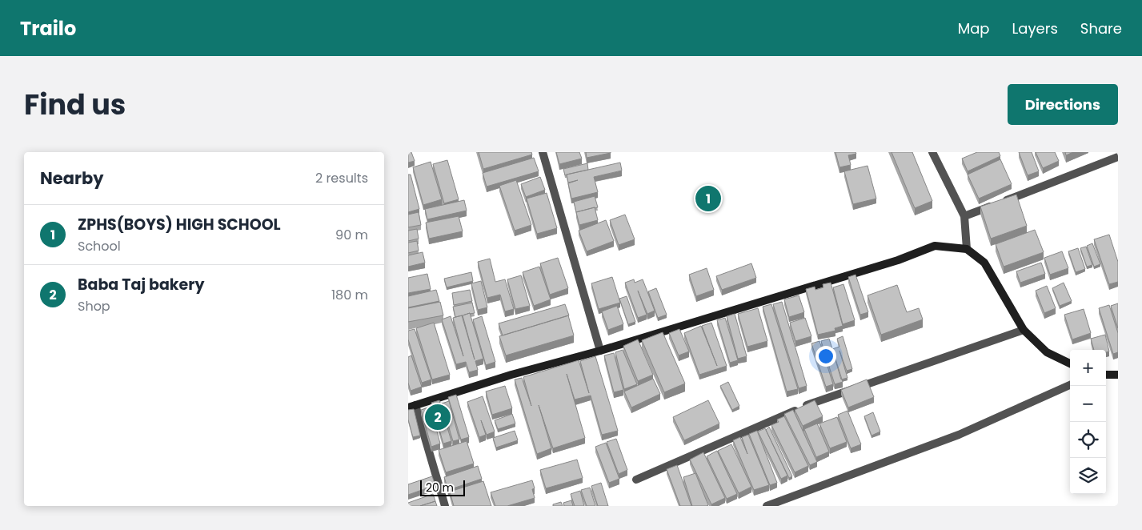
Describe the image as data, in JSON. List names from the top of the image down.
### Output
{
  "scale_bar": "20 m",
  "page": {
    "header": "Trailo",
    "nav": ["Map", "Layers", "Share"],
    "title": "Find us",
    "buttons": "Directions",
    "heading": ["Nearby", "2 results"],
    "pins": ["1", "2"],
    "list": [
      {
        "mark": "1",
        "name": "ZPHS(BOYS) HIGH SCHOOL",
        "note": "School",
        "value": "90 m"
      },
      {
        "mark": "2",
        "name": "Baba Taj bakery",
        "note": "Shop",
        "value": "180 m"
      }
    ],
    "map_buttons": ["+", "−"],
    "scale": "20 m"
  }
}
